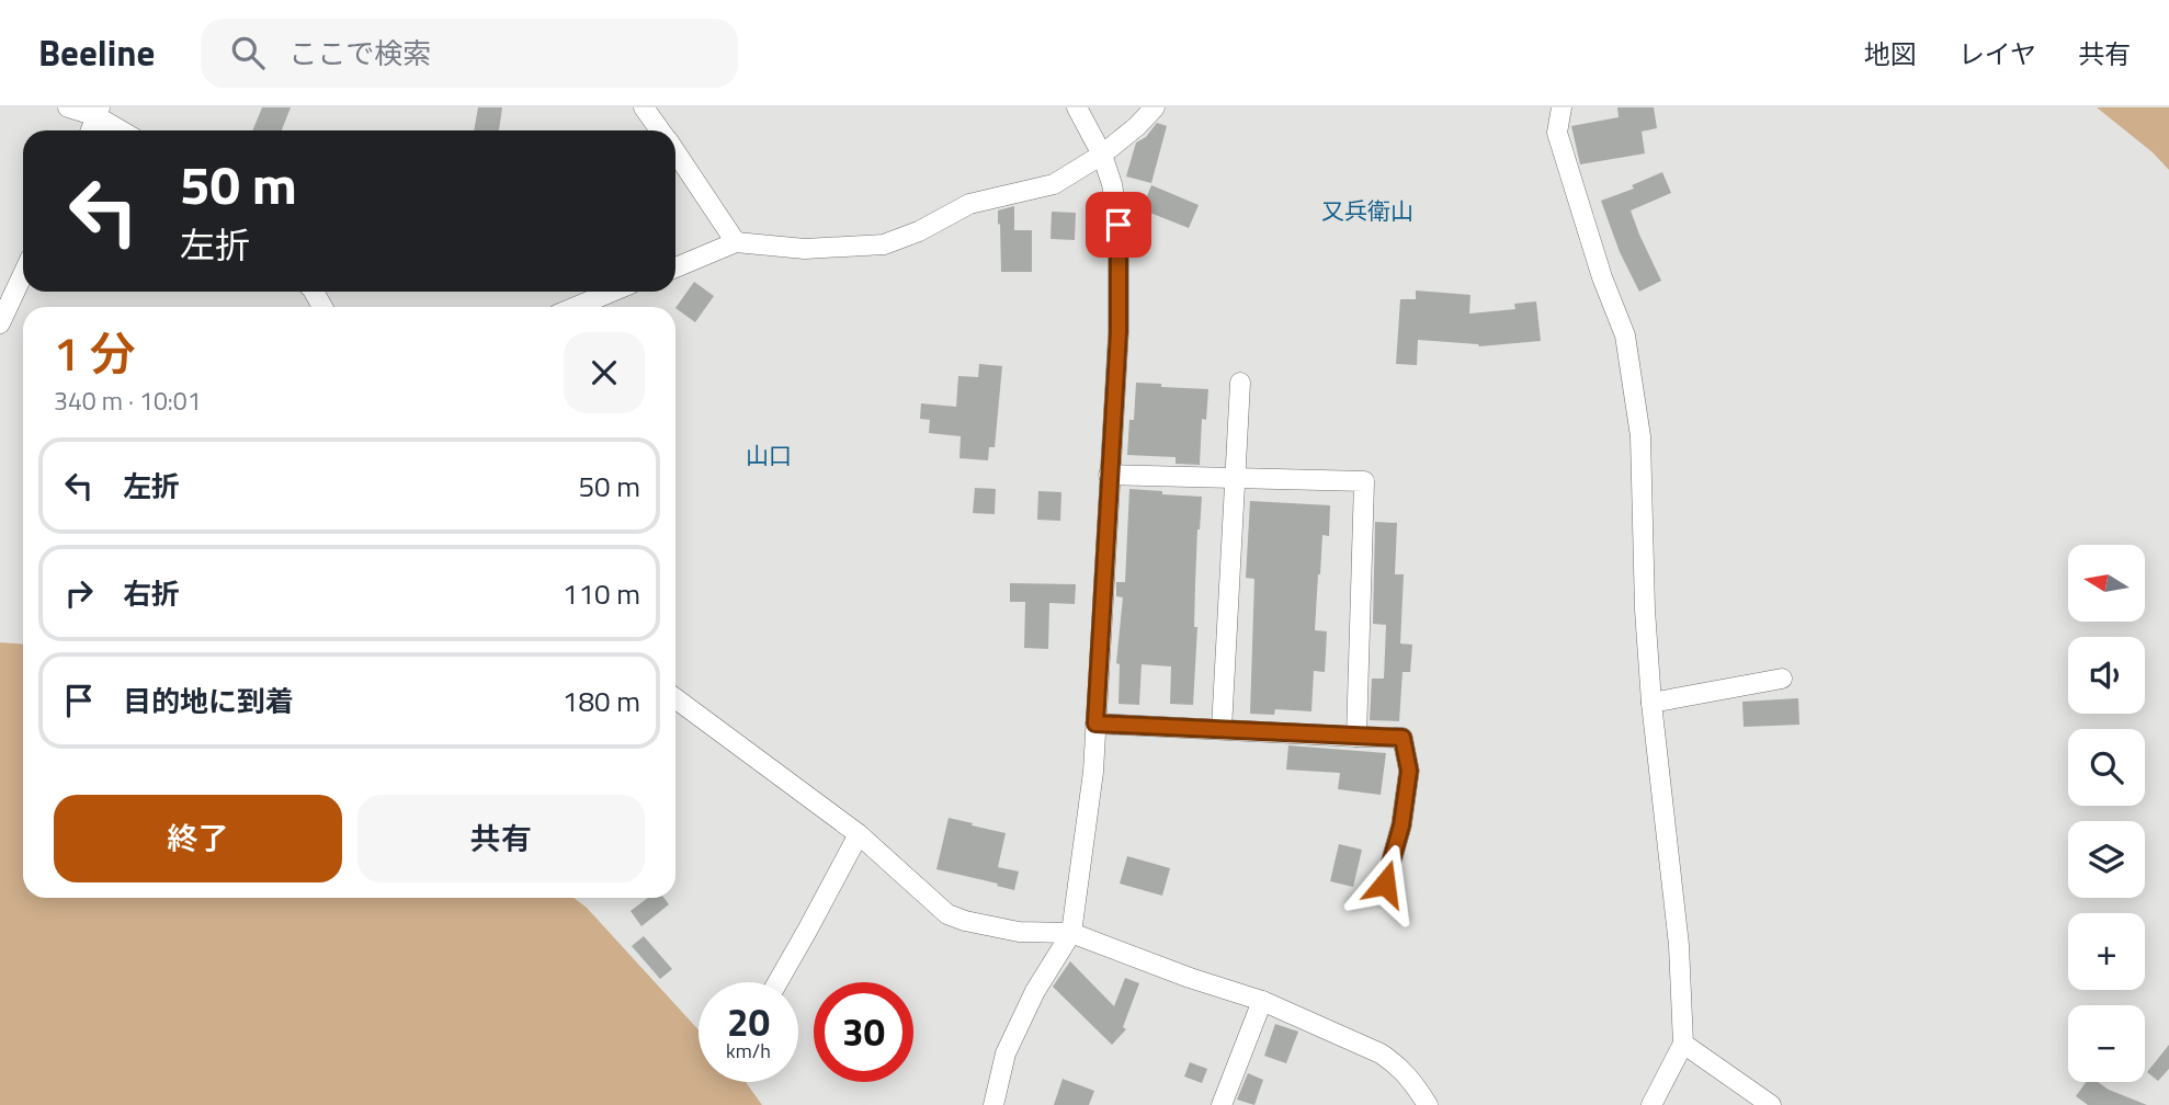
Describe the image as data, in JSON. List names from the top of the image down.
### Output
{
  "districts": ["又兵衛山", "山口"],
  "north": "left",
  "page": {
    "header": "Beeline",
    "search": "ここで検索",
    "nav": ["地図", "レイヤ", "共有"],
    "turn": ["50 m", "左折"],
    "heading": ["1 分", "340 m · 10:01"],
    "list": [
      {
        "name": "左折",
        "value": "50 m"
      },
      {
        "name": "右折",
        "value": "110 m"
      },
      {
        "name": "目的地に到着",
        "value": "180 m"
      }
    ],
    "map_buttons": ["+", "−"],
    "buttons": ["終了", "共有"],
    "speed": "20 km/h",
    "limit": "30"
  }
}
